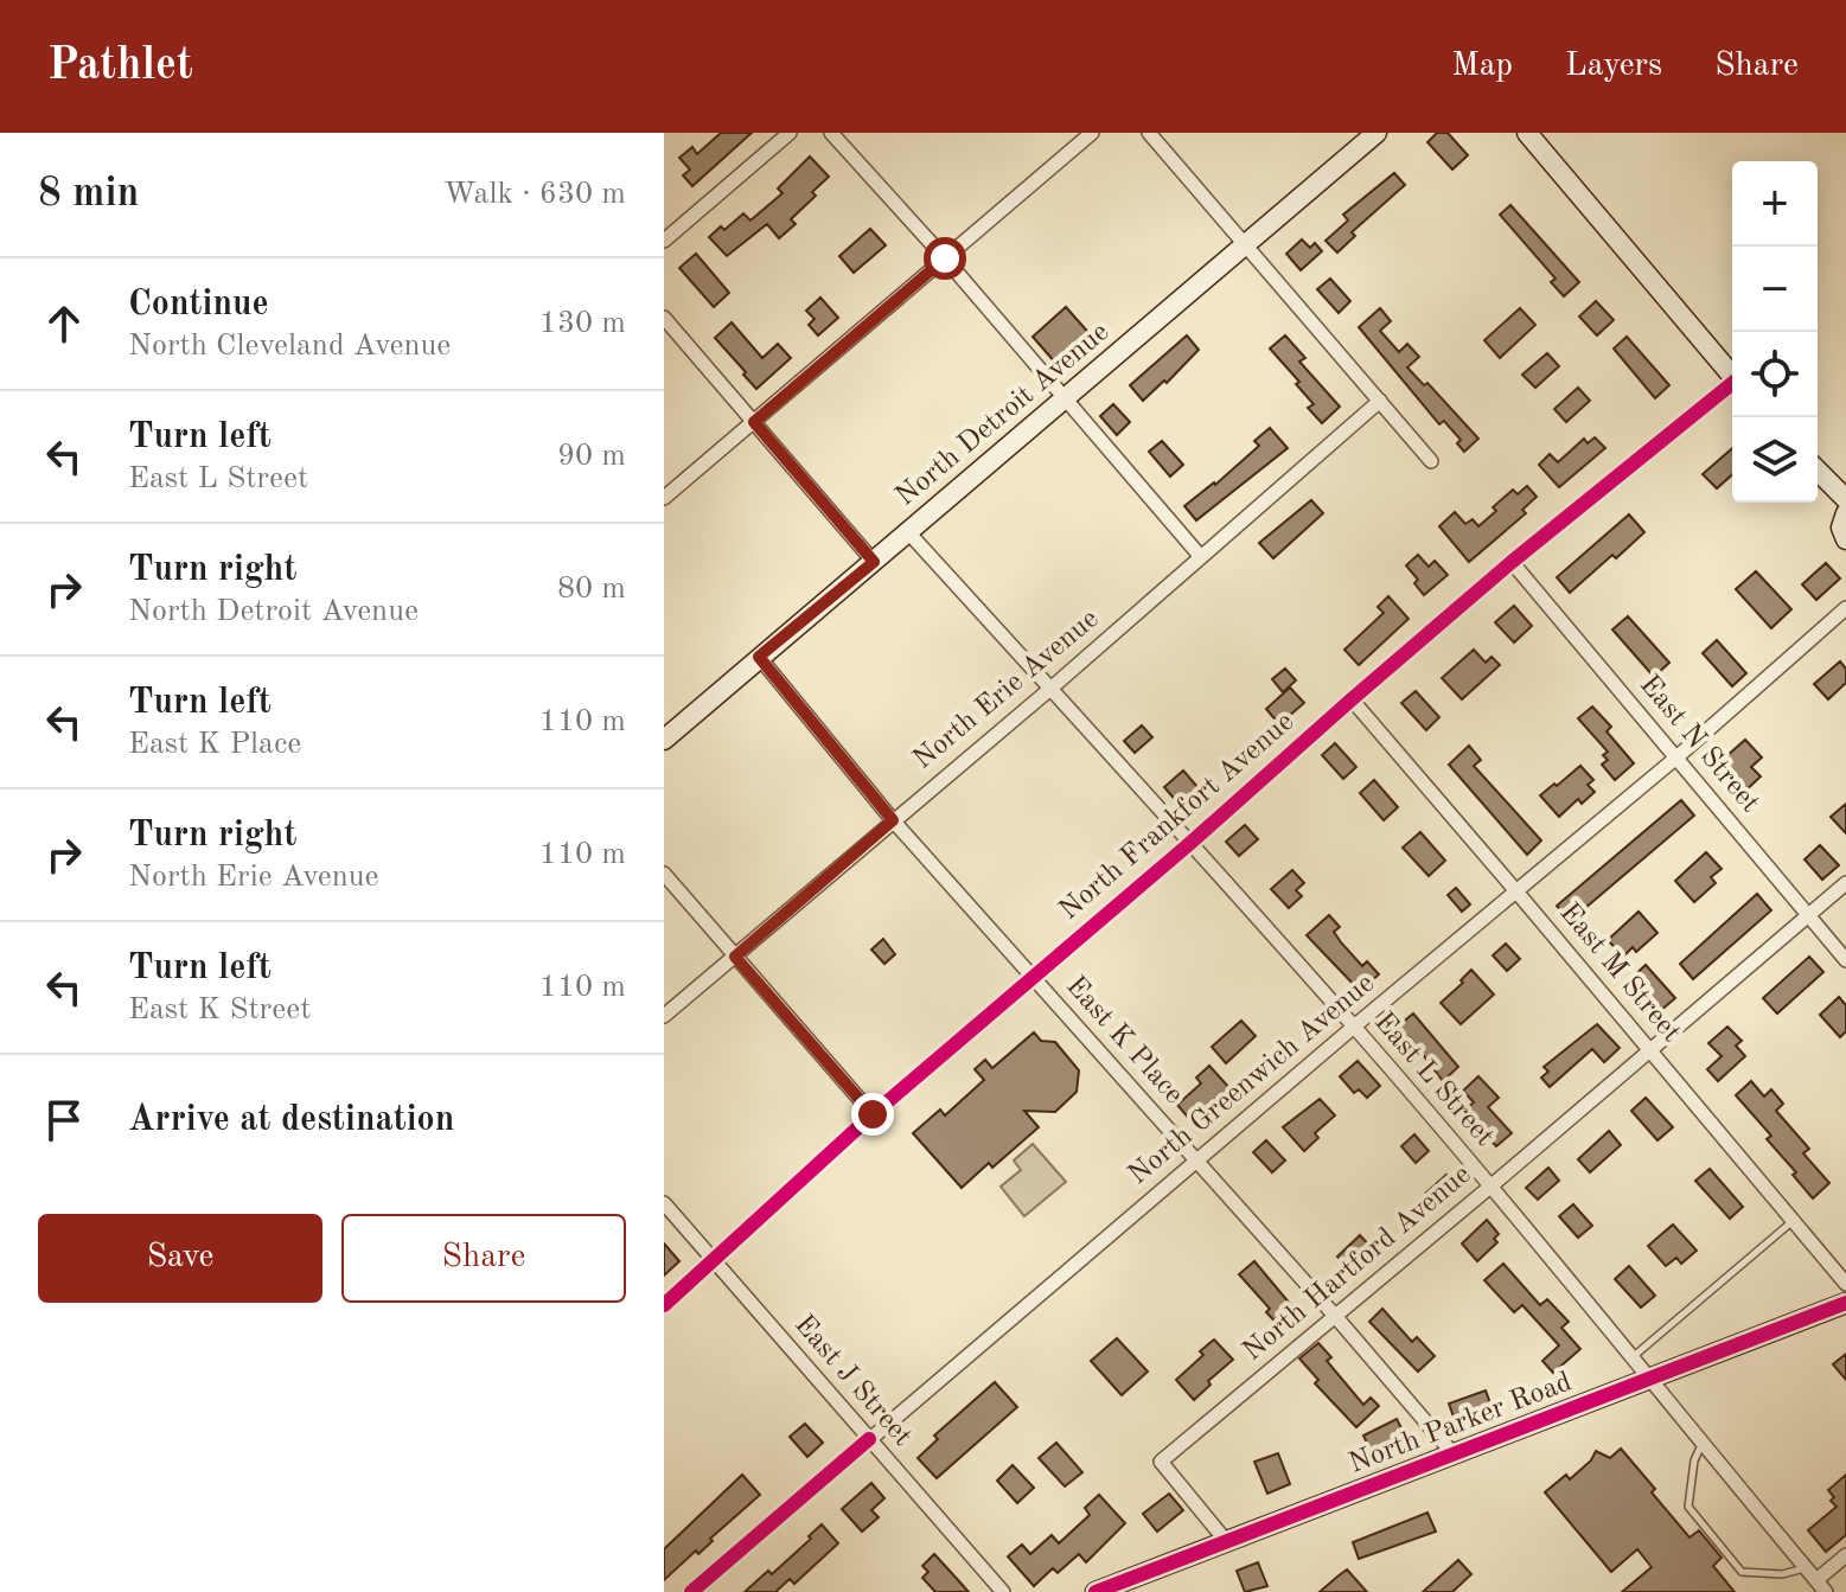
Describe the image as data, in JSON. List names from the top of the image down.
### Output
{
  "streets": {
    "street": [
      "North Detroit Avenue",
      "North Erie Avenue",
      "East N Street",
      "North Frankfort Avenue",
      "East M Street",
      "East K Place",
      "North Greenwich Avenue",
      "East L Street",
      "North Hartford Avenue",
      "East J Street",
      "North Parker Road"
    ]
  },
  "crossings": [
    ["North Detroit Avenue", "East K Place"],
    ["North Detroit Avenue", "East L Street"],
    ["North Erie Avenue", "East K Place"],
    ["North Erie Avenue", "East L Street"],
    ["East N Street", "North Frankfort Avenue"],
    ["East N Street", "North Greenwich Avenue"],
    ["East N Street", "North Hartford Avenue"],
    ["North Frankfort Avenue", "East M Street"],
    ["North Frankfort Avenue", "East K Place"],
    ["North Frankfort Avenue", "East L Street"],
    ["North Frankfort Avenue", "East J Street"],
    ["East M Street", "North Greenwich Avenue"],
    ["East M Street", "North Hartford Avenue"],
    ["East K Place", "North Greenwich Avenue"],
    ["East K Place", "North Hartford Avenue"],
    ["East K Place", "North Parker Road"],
    ["North Greenwich Avenue", "East L Street"],
    ["North Greenwich Avenue", "East J Street"],
    ["East L Street", "North Hartford Avenue"],
    ["East L Street", "North Parker Road"],
    ["North Hartford Avenue", "North Parker Road"]
  ],
  "page": {
    "header": "Pathlet",
    "nav": ["Map", "Layers", "Share"],
    "heading": ["8 min", "Walk · 630 m"],
    "map_buttons": ["+", "−"],
    "list": [
      ["Continue", "North Cleveland Avenue", "130 m"],
      ["Turn left", "East L Street", "90 m"],
      ["Turn right", "North Detroit Avenue", "80 m"],
      ["Turn left", "East K Place", "110 m"],
      ["Turn right", "North Erie Avenue", "110 m"],
      ["Turn left", "East K Street", "110 m"],
      "Arrive at destination"
    ],
    "buttons": ["Save", "Share"]
  }
}
